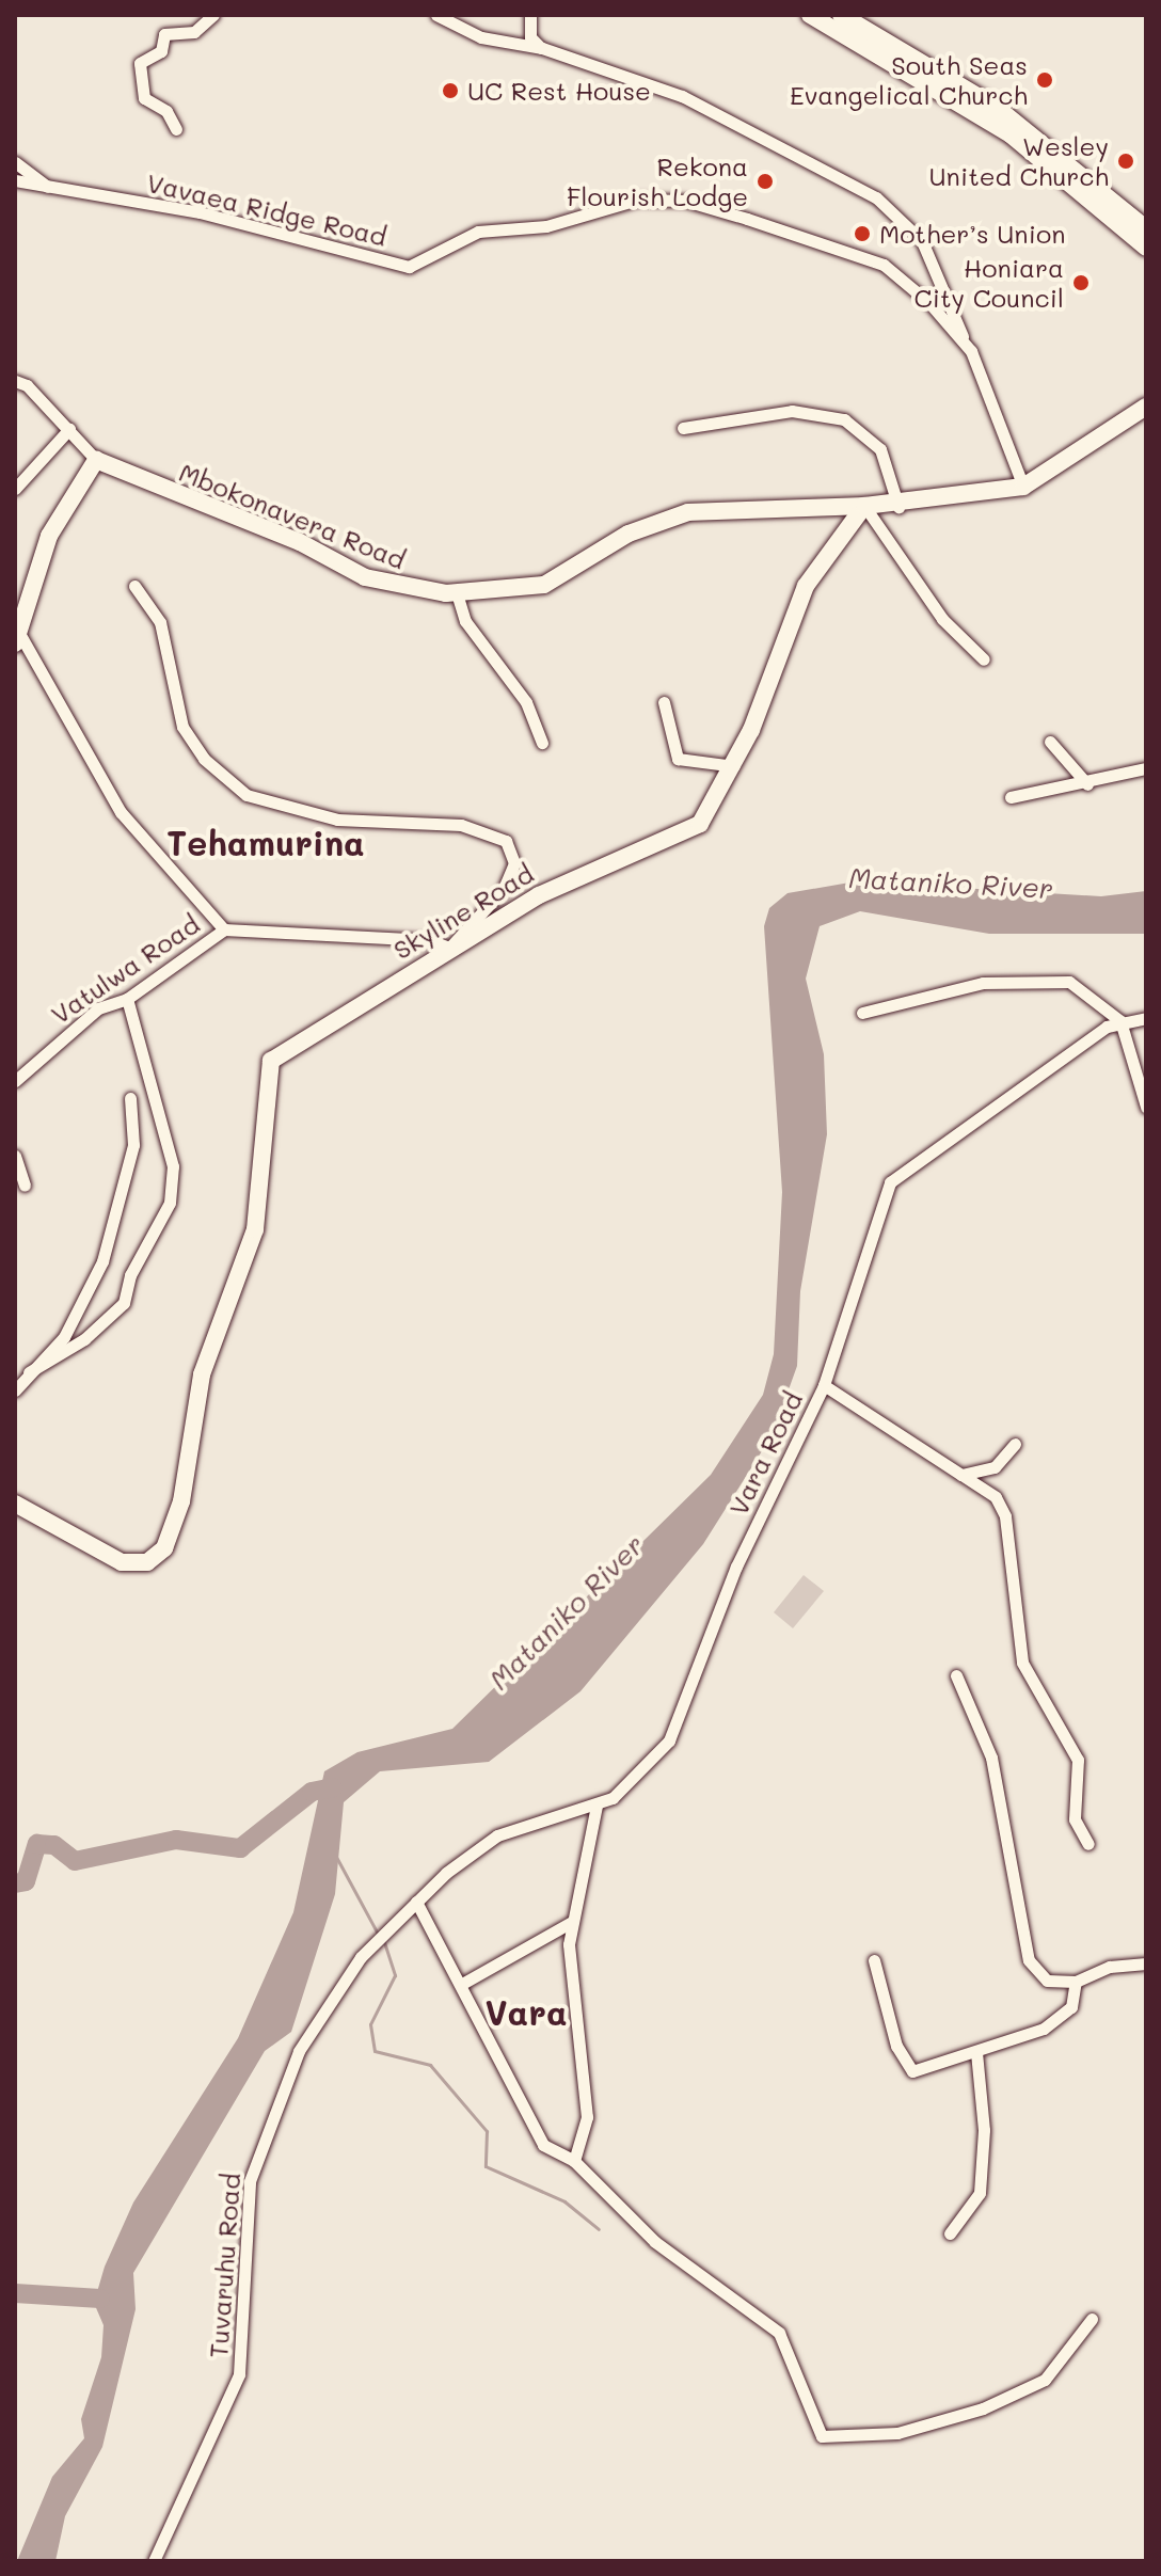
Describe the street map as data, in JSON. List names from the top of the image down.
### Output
{
  "streets": {
    "street": [
      "Vavaea Ridge Road",
      "Mbokonavera Road",
      "Skyline Road",
      "Vatulwa Road",
      "Vara Road",
      "Tuvaruhu Road"
    ]
  },
  "crossings": [
    ["Mbokonavera Road", "Skyline Road"],
    ["Vara Road", "Tuvaruhu Road"]
  ],
  "districts": ["Tehamurina", "Vara"],
  "water": ["Mataniko River"],
  "places": [
    "South Seas Evangelical Church",
    "UC Rest House",
    "Wesley United Church",
    "Rekona Flourish Lodge",
    "Mother’s Union",
    "Honiara City Council"
  ]
}
